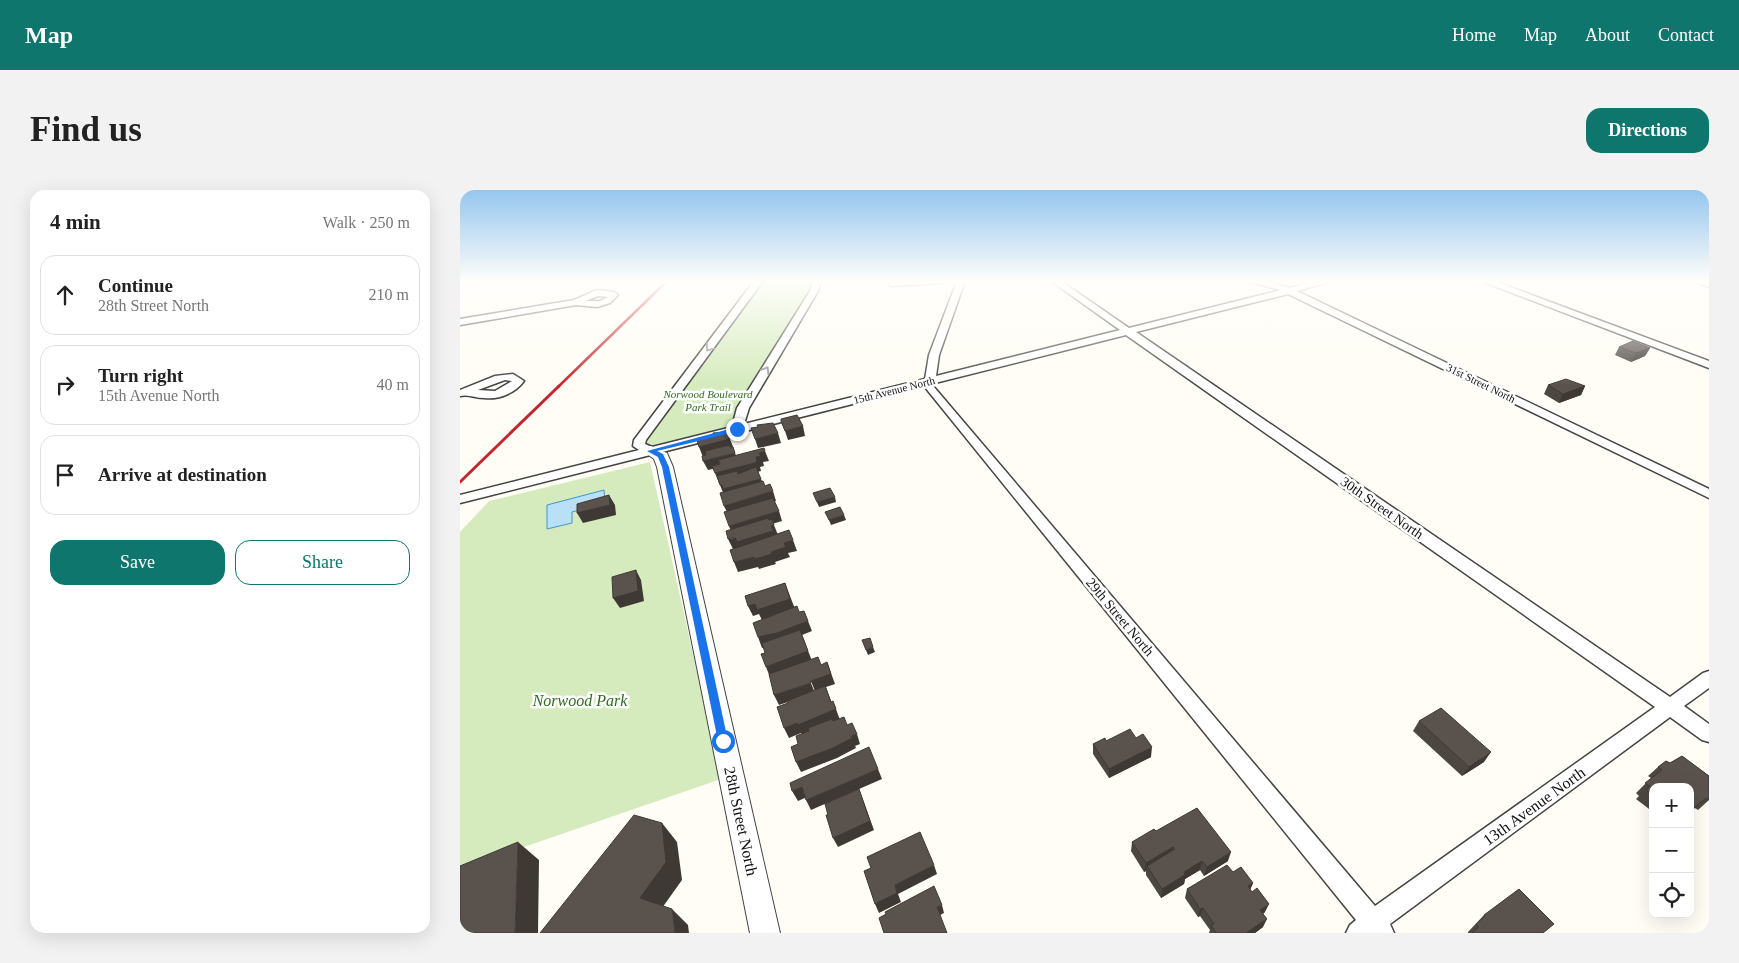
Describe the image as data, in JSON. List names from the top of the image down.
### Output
{
  "streets": {
    "street": [
      "31st Street North",
      "15th Avenue North",
      "30th Street North",
      "29th Street North",
      "13th Avenue North",
      "28th Street North"
    ]
  },
  "crossings": [
    ["15th Avenue North", "30th Street North"],
    ["15th Avenue North", "29th Street North"],
    ["15th Avenue North", "28th Street North"],
    ["30th Street North", "13th Avenue North"],
    ["29th Street North", "13th Avenue North"]
  ],
  "parks": ["Norwood Boulevard Park Trail", "Norwood Park"],
  "page": {
    "header": "Map",
    "nav": [
      "Home",
      "Map",
      "About",
      "Contact"
    ],
    "buttons": [
      "Directions",
      ["Save", "Share"]
    ],
    "title": "Find us",
    "heading": ["4 min", "Walk · 250 m"],
    "list": [
      ["Continue", "28th Street North", "210 m"],
      ["Turn right", "15th Avenue North", "40 m"],
      "Arrive at destination"
    ],
    "map_buttons": ["+", "−"]
  }
}
